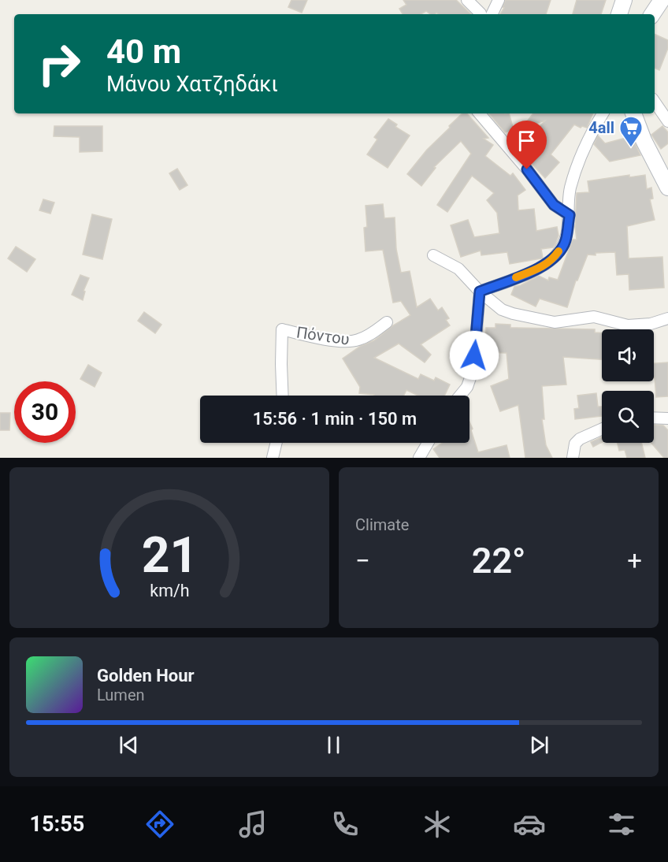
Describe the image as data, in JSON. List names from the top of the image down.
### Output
{
  "streets": {
    "street": ["Πόντου"]
  },
  "places": {
    "supermarket": ["4all"]
  },
  "page": {
    "turn": ["40 m", "Μάνου Χατζηδάκι"],
    "limit": "30",
    "trip": "15:56 · 1 min · 150 m",
    "tile": "Climate",
    "heat": ["−", "22°", "+"],
    "song": ["Golden Hour", "Lumen"],
    "tabs": "15:55",
    "gauge": ["21", "km/h"]
  }
}
